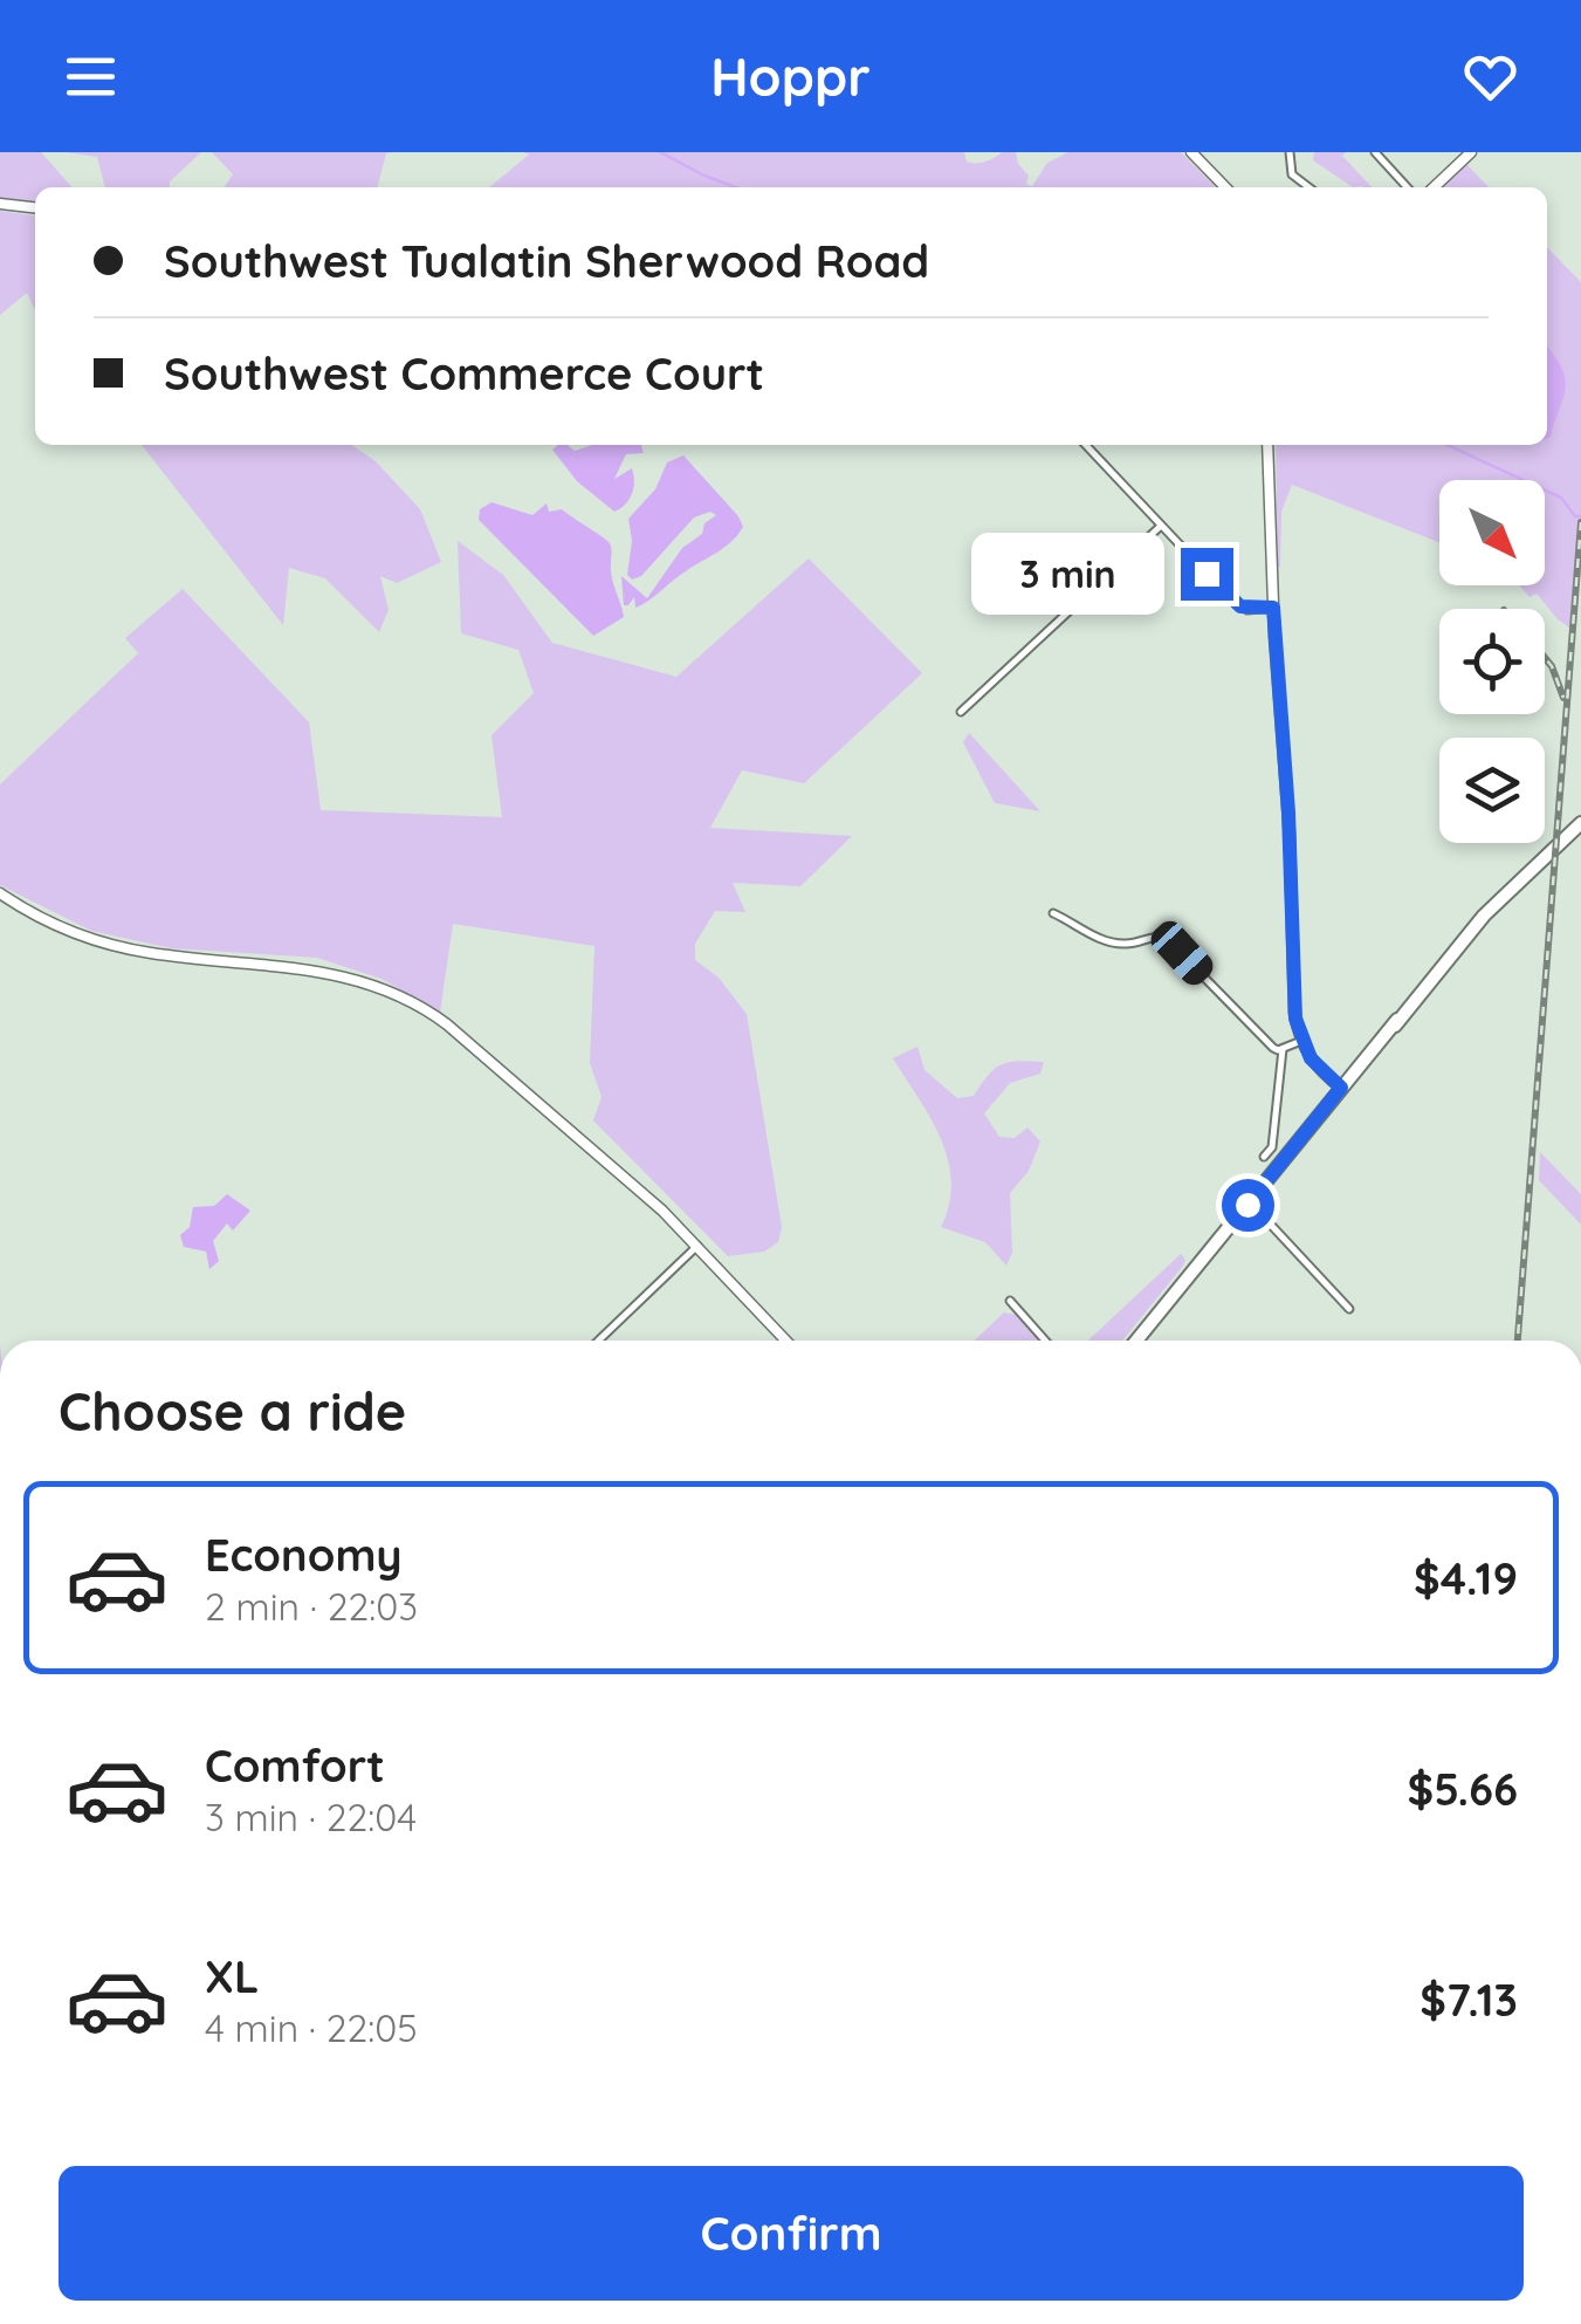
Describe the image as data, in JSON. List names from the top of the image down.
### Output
{
  "north": "bottom right",
  "page": {
    "header": "Hoppr",
    "banner": ["Southwest Tualatin Sherwood Road", "Southwest Commerce Court"],
    "bubble": "3 min",
    "heading": "Choose a ride",
    "list": [
      {
        "name": "Economy",
        "note": "2 min · 22:03",
        "value": "$4.19"
      },
      {
        "name": "Comfort",
        "note": "3 min · 22:04",
        "value": "$5.66"
      },
      {
        "name": "XL",
        "note": "4 min · 22:05",
        "value": "$7.13"
      }
    ],
    "buttons": "Confirm"
  }
}
